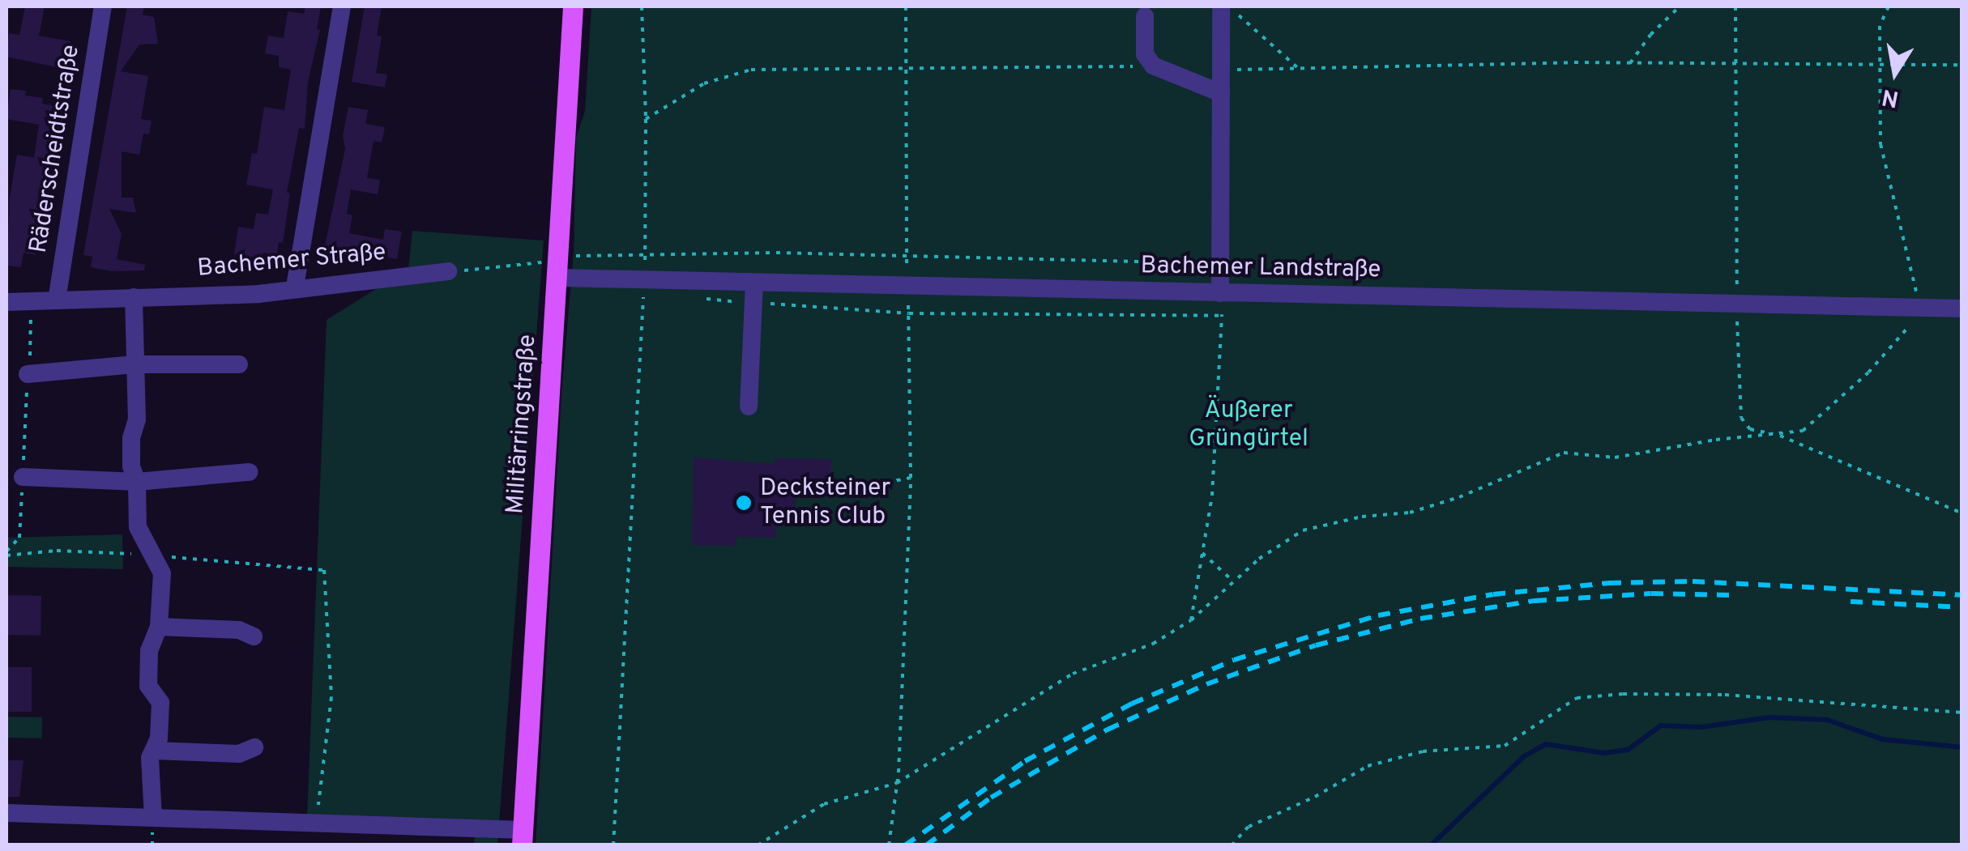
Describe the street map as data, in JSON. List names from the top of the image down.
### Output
{
  "streets": {
    "main road": ["Militärringstraße"],
    "street": ["Räderscheidtstraße", "Bachemer Straße", "Bachemer Landstraße"]
  },
  "crossings": [
    ["Räderscheidtstraße", "Bachemer Straße"],
    ["Bachemer Landstraße", "Militärringstraße"]
  ],
  "parks": ["Äußerer Grüngürtel"],
  "places": ["Decksteiner Tennis Club"],
  "north": "bottom"
}
